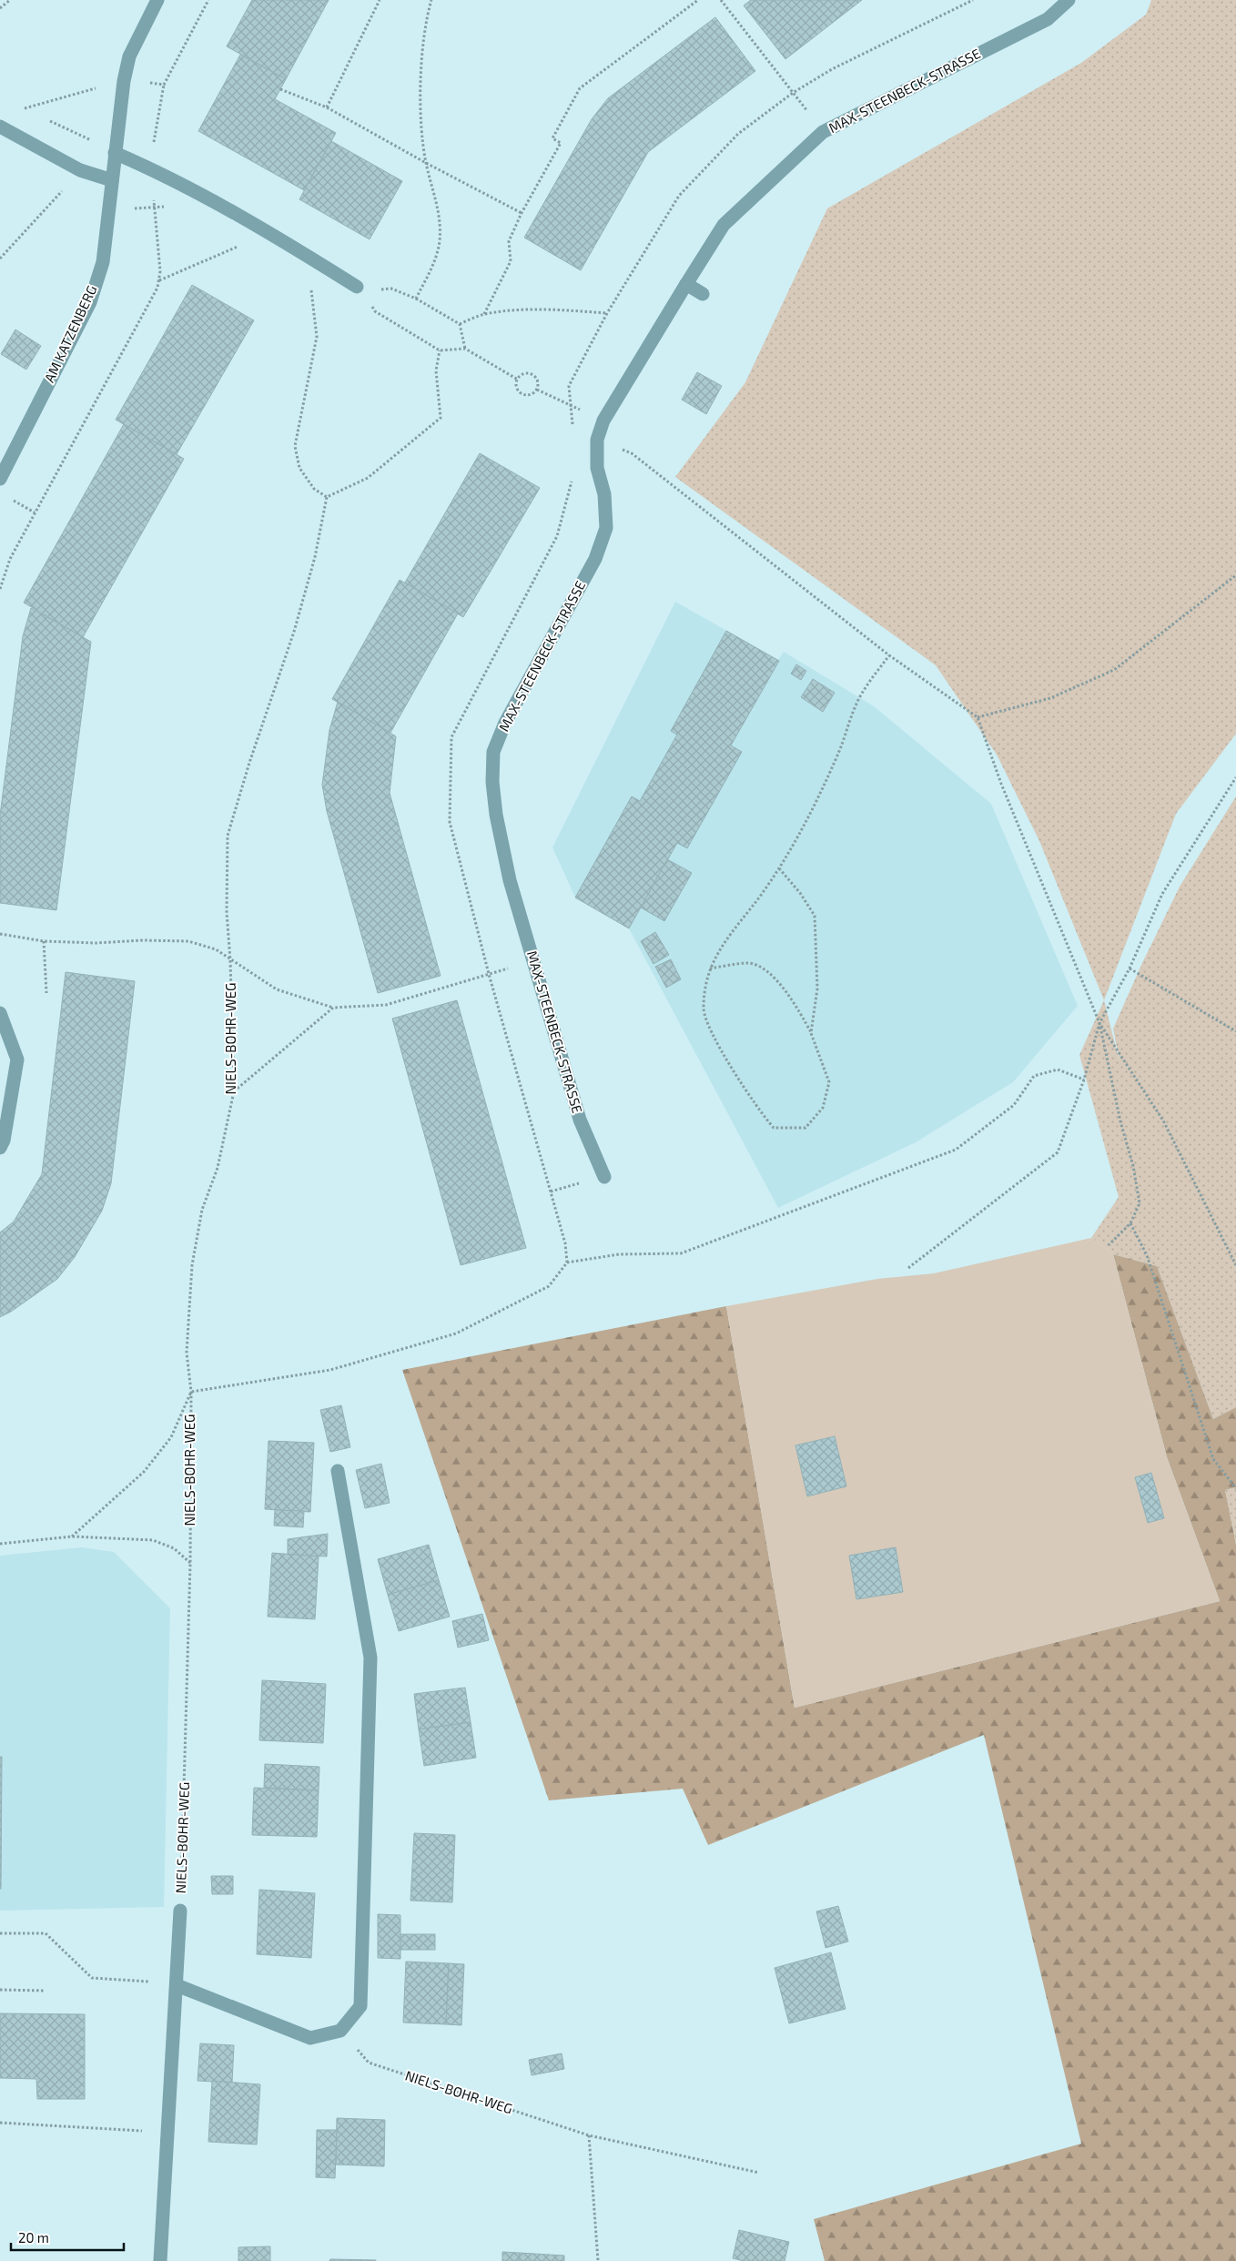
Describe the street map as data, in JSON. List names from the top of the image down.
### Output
{
  "streets": {
    "street": ["MAX-STEENBECK-STRASSE", "AM KATZENBERG", "NIELS-BOHR-WEG"]
  },
  "scale_bar": "20 m"
}
